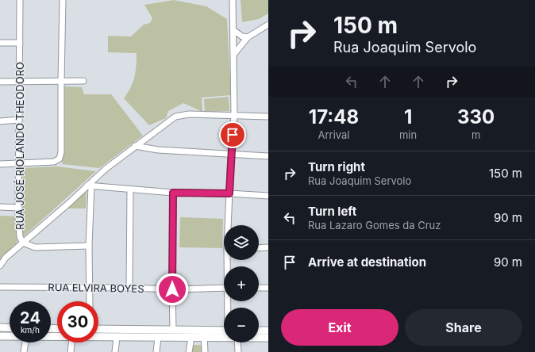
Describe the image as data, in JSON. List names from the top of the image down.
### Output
{
  "streets": {
    "street": ["RUA JOSÉ RIOLANDO THEODORO", "RUA ELVIRA BOYES"]
  },
  "page": {
    "turn": ["150 m", "Rua Joaquim Servolo"],
    "eta": [
      "17:48",
      "Arrival",
      "1",
      "min",
      "330",
      "m"
    ],
    "list": [
      {
        "name": "Turn right",
        "note": "Rua Joaquim Servolo",
        "value": "150 m"
      },
      {
        "name": "Turn left",
        "note": "Rua Lazaro Gomes da Cruz",
        "value": "90 m"
      },
      {
        "name": "Arrive at destination",
        "value": "90 m"
      }
    ],
    "map_buttons": ["+", "−"],
    "speed": "24 km/h",
    "limit": "30",
    "buttons": ["Exit", "Share"]
  }
}
